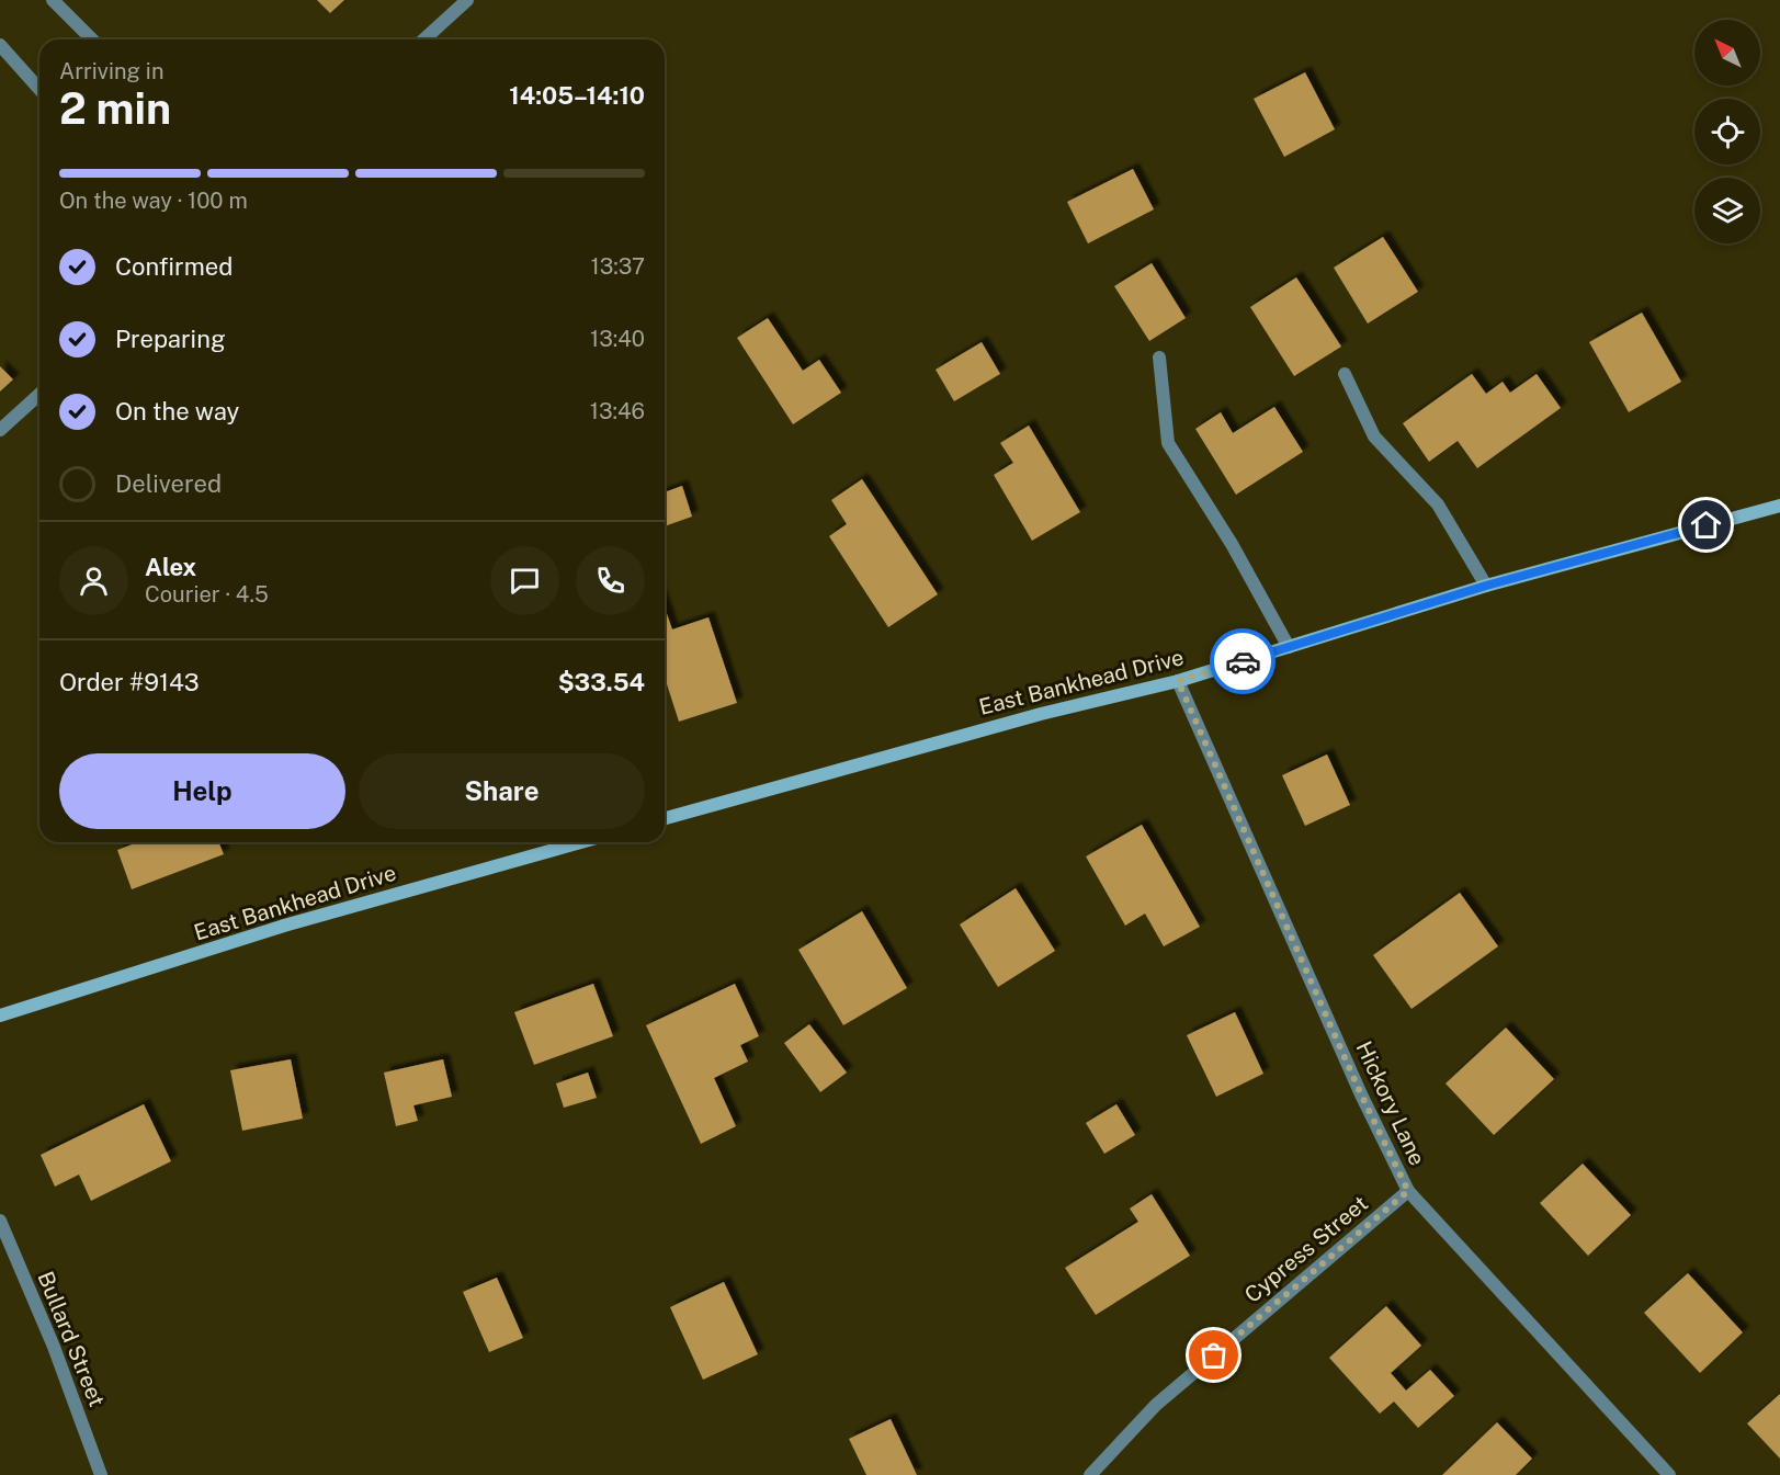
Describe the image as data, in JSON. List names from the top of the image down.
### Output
{
  "streets": {
    "street": [
      "East Bankhead Drive",
      "Hickory Lane",
      "Cypress Street",
      "Bullard Street"
    ]
  },
  "crossings": [
    ["East Bankhead Drive", "Hickory Lane"],
    ["Hickory Lane", "Cypress Street"]
  ],
  "north": "top left",
  "page": {
    "heading": ["2 min", "Arriving in", "14:05–14:10"],
    "panel": [
      "Alex",
      "Courier · 4.5",
      "Order #9143",
      "$33.54"
    ],
    "bar": "On the way · 100 m",
    "list": [
      ["Confirmed", "13:37"],
      ["Preparing", "13:40"],
      ["On the way", "13:46"],
      "Delivered"
    ],
    "buttons": ["Help", "Share"]
  }
}
